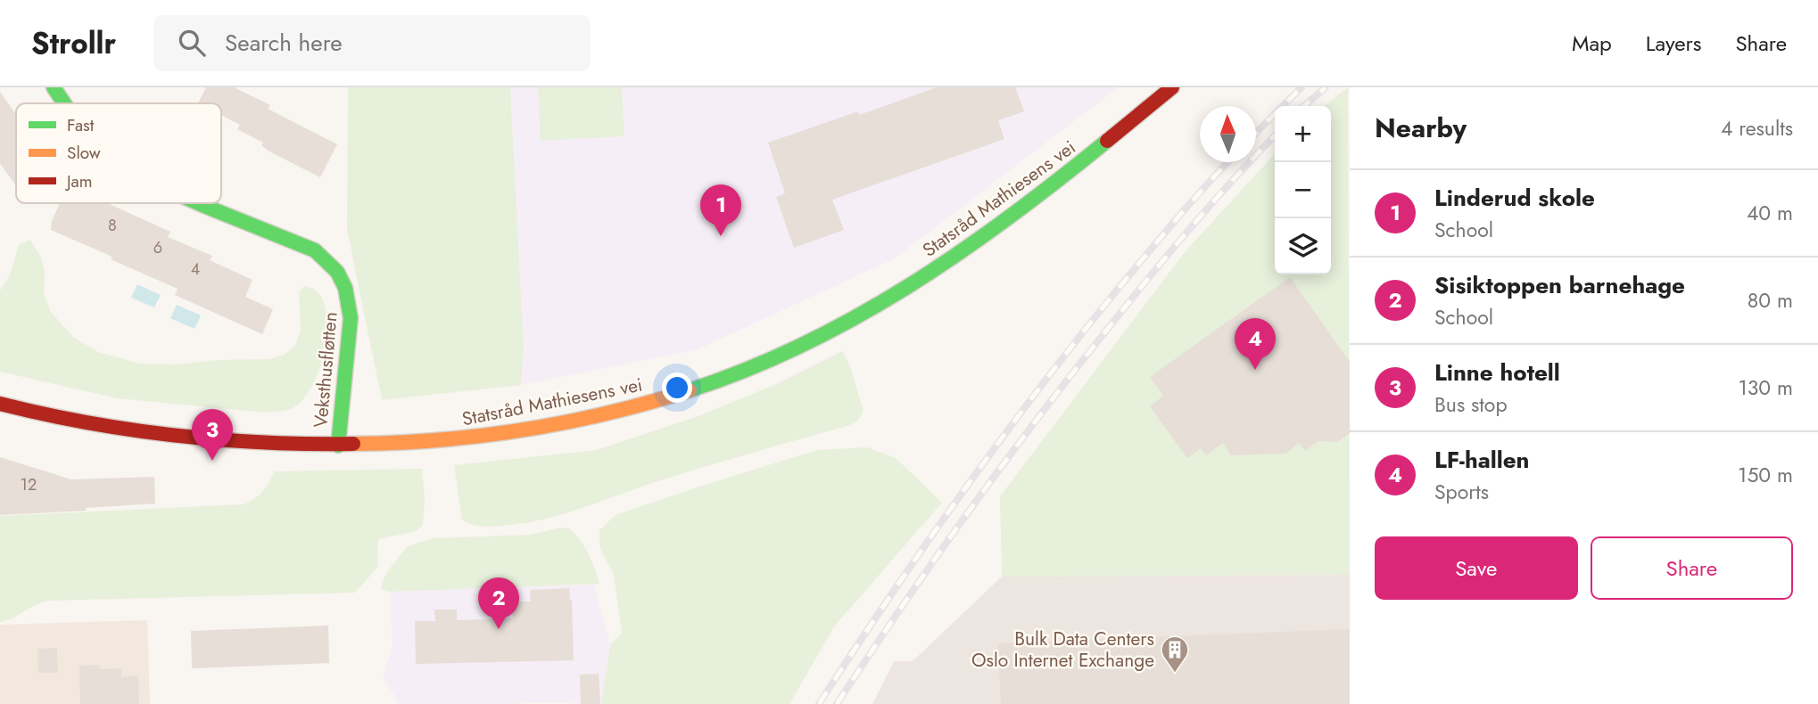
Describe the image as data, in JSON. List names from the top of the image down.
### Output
{
  "streets": {
    "street": ["Statsråd Mathiesens vei", "Veksthusfløtten"]
  },
  "crossings": [
    ["Statsråd Mathiesens vei", "Veksthusfløtten"]
  ],
  "places": {
    "building": ["Bulk Data Centers Oslo Internet Exchange"]
  },
  "house_numbers": [
    "8",
    "6",
    "4",
    "12"
  ],
  "legend": ["Fast", "Slow", "Jam"],
  "north": "top",
  "page": {
    "header": "Strollr",
    "search": "Search here",
    "nav": ["Map", "Layers", "Share"],
    "heading": ["Nearby", "4 results"],
    "map_buttons": ["+", "−"],
    "list": [
      {
        "mark": "1",
        "name": "Linderud skole",
        "note": "School",
        "value": "40 m"
      },
      {
        "mark": "2",
        "name": "Sisiktoppen barnehage",
        "note": "School",
        "value": "80 m"
      },
      {
        "mark": "3",
        "name": "Linne hotell",
        "note": "Bus stop",
        "value": "130 m"
      },
      {
        "mark": "4",
        "name": "LF-hallen",
        "note": "Sports",
        "value": "150 m"
      }
    ],
    "pins": [
      "1",
      "4",
      "3",
      "2"
    ],
    "buttons": ["Save", "Share"]
  }
}
